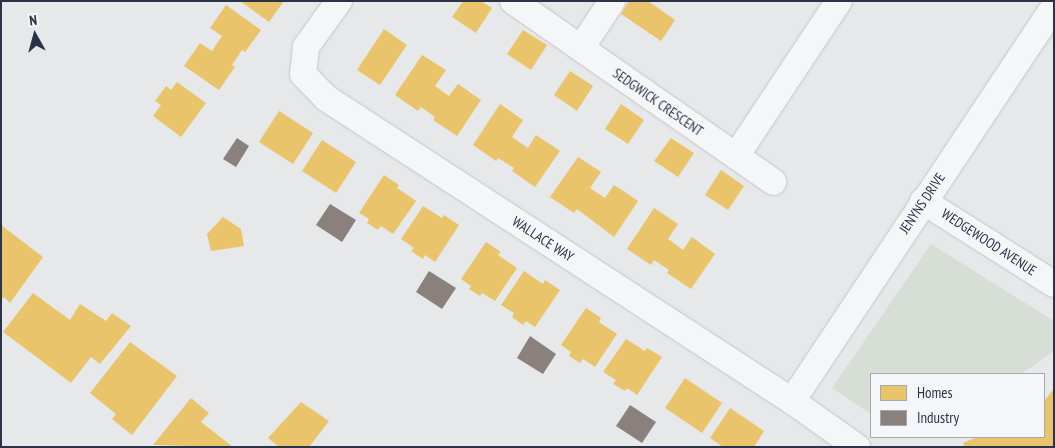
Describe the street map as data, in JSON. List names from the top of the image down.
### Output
{
  "streets": {
    "street": [
      "SEDGWICK CRESCENT",
      "JENYNS DRIVE",
      "WALLACE WAY",
      "WEDGEWOOD AVENUE"
    ]
  },
  "crossings": [
    ["JENYNS DRIVE", "WALLACE WAY"],
    ["JENYNS DRIVE", "WEDGEWOOD AVENUE"]
  ],
  "legend": ["Homes", "Industry"],
  "north": "top"
}
